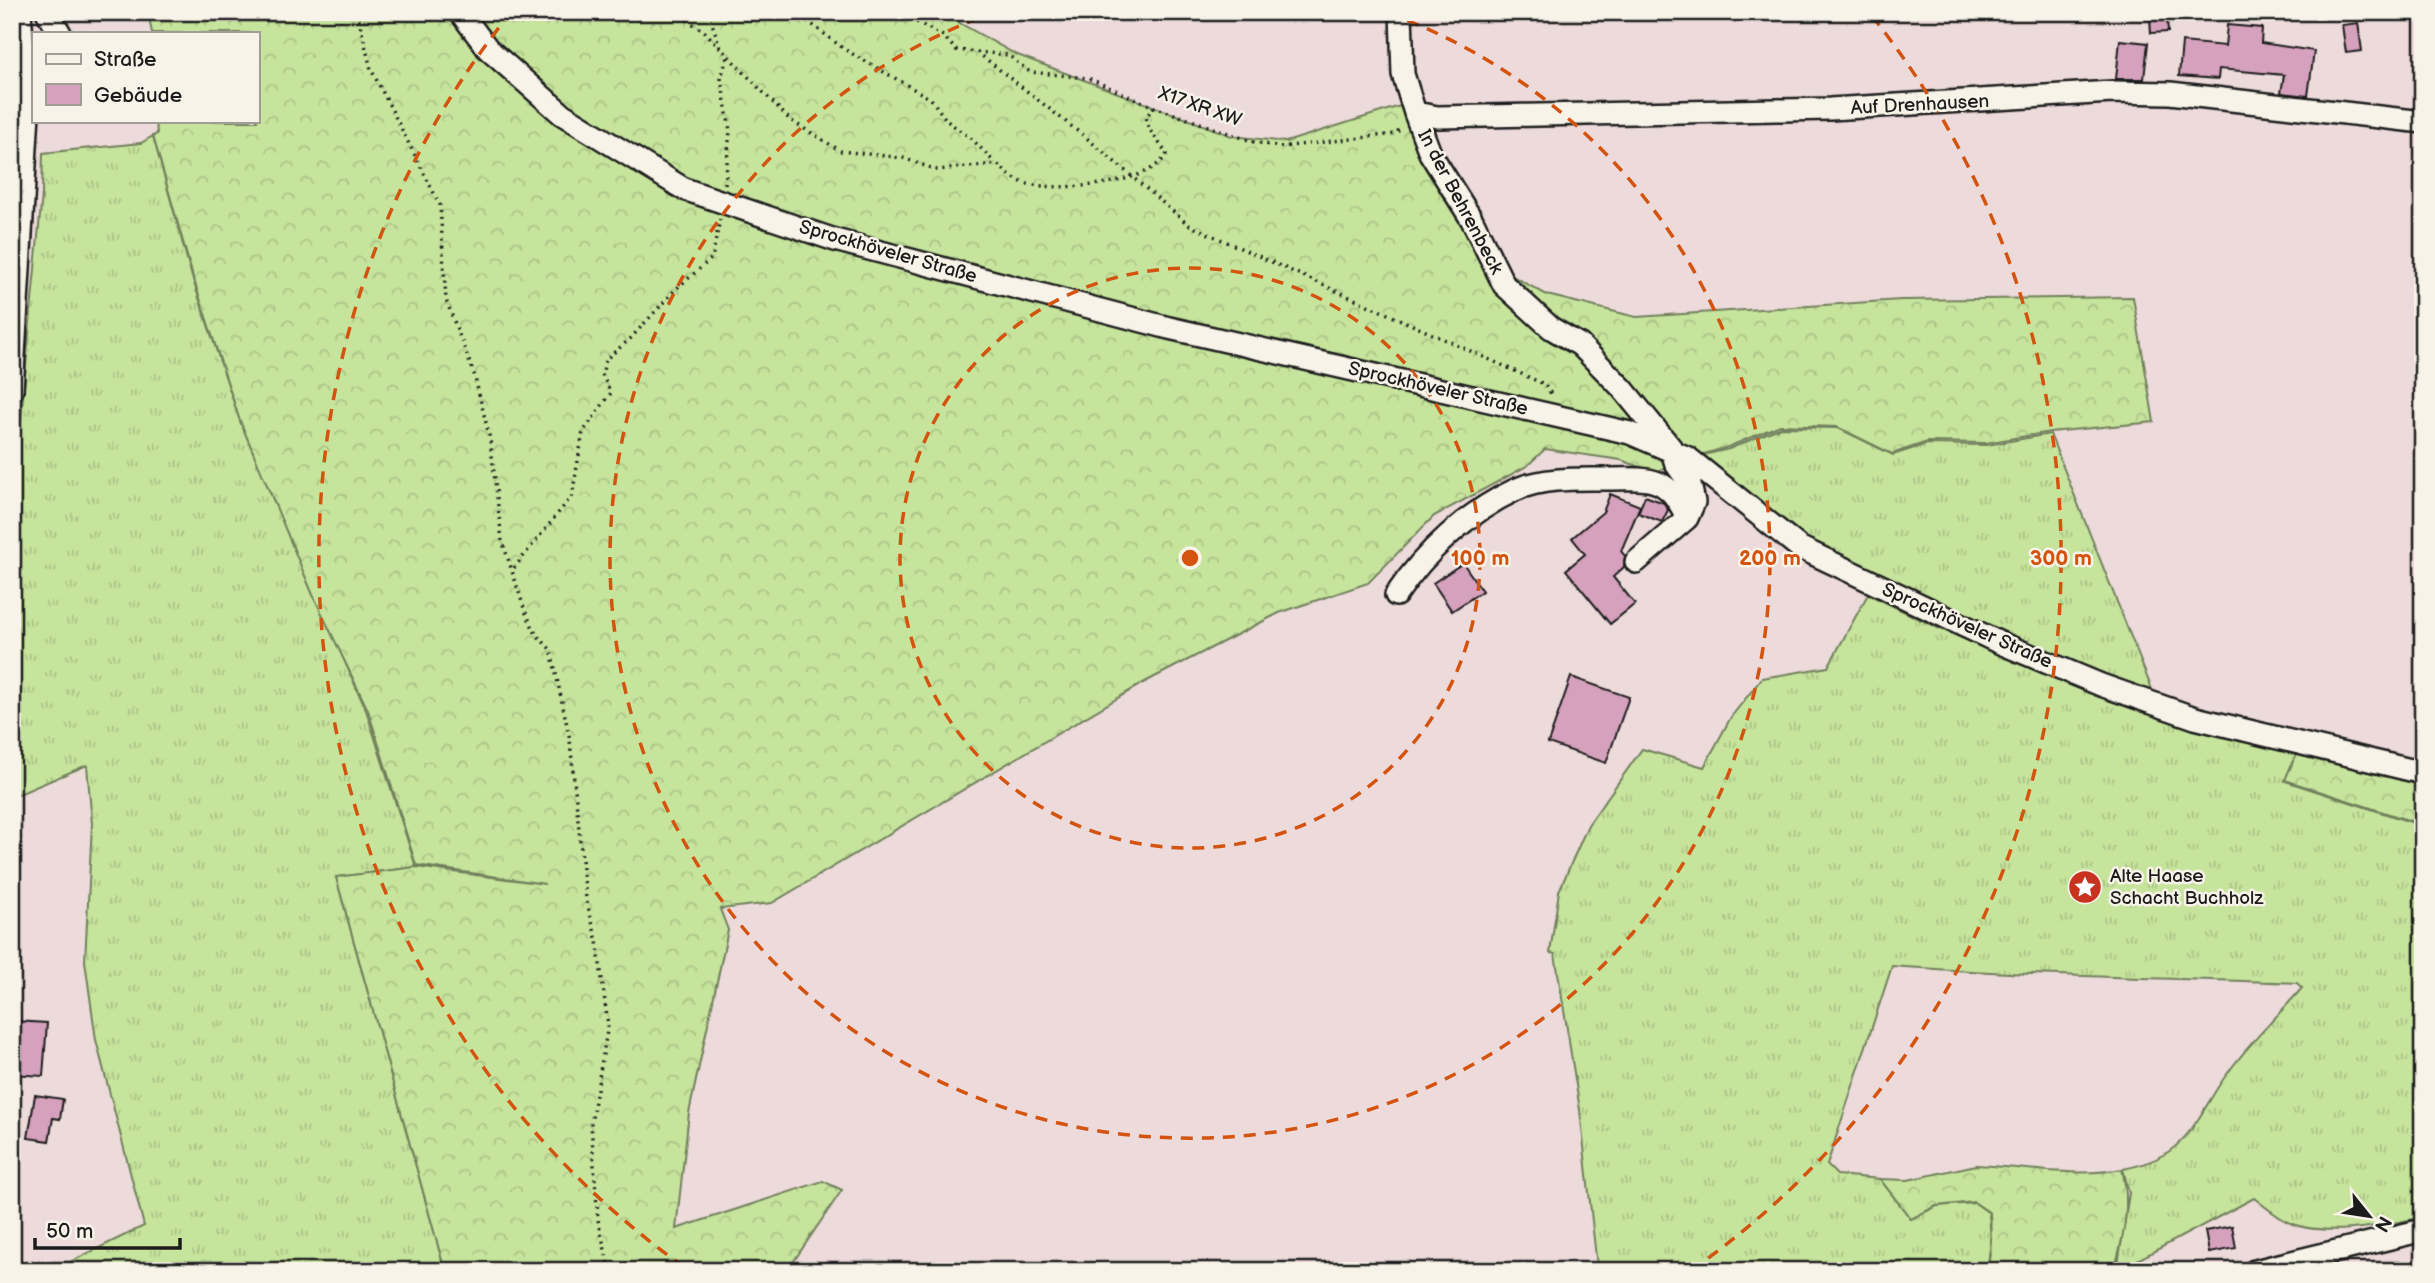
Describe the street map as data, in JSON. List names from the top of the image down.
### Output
{
  "streets": {
    "street": ["Auf Drenhausen", "In der Behrenbeck", "Sprockhöveler Straße"],
    "path": ["X17 XR XW"]
  },
  "crossings": [
    ["Auf Drenhausen", "X17 XR XW"],
    ["Auf Drenhausen", "In der Behrenbeck"],
    ["X17 XR XW", "In der Behrenbeck"],
    ["In der Behrenbeck", "Sprockhöveler Straße"]
  ],
  "places": {
    "place": ["Alte Haase Schacht Buchholz"]
  },
  "legend": ["Straße", "Gebäude"],
  "scale_bar": "50 m",
  "north": "bottom right",
  "rings": ["100 m", "200 m", "300 m"]
}
